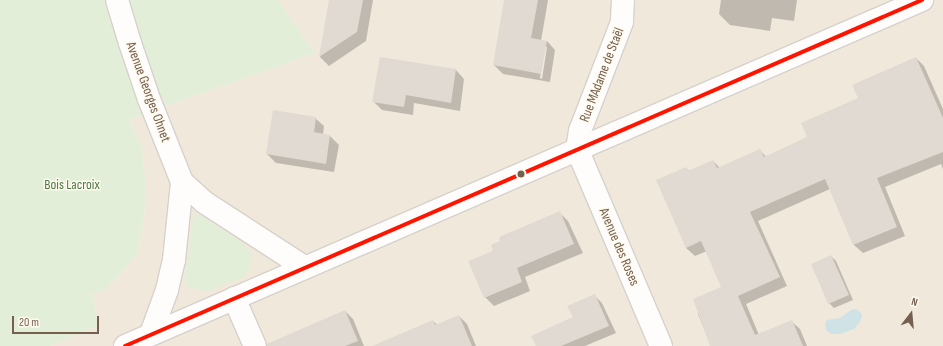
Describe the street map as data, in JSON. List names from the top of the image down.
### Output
{
  "streets": {
    "street": ["Rue MAdame de Staël", "Avenue Georges Ohnet", "Avenue des Roses"]
  },
  "crossings": [
    ["Rue MAdame de Staël", "Avenue des Roses"]
  ],
  "parks": ["Bois Lacroix"],
  "scale_bar": "20 m",
  "north": "top"
}
